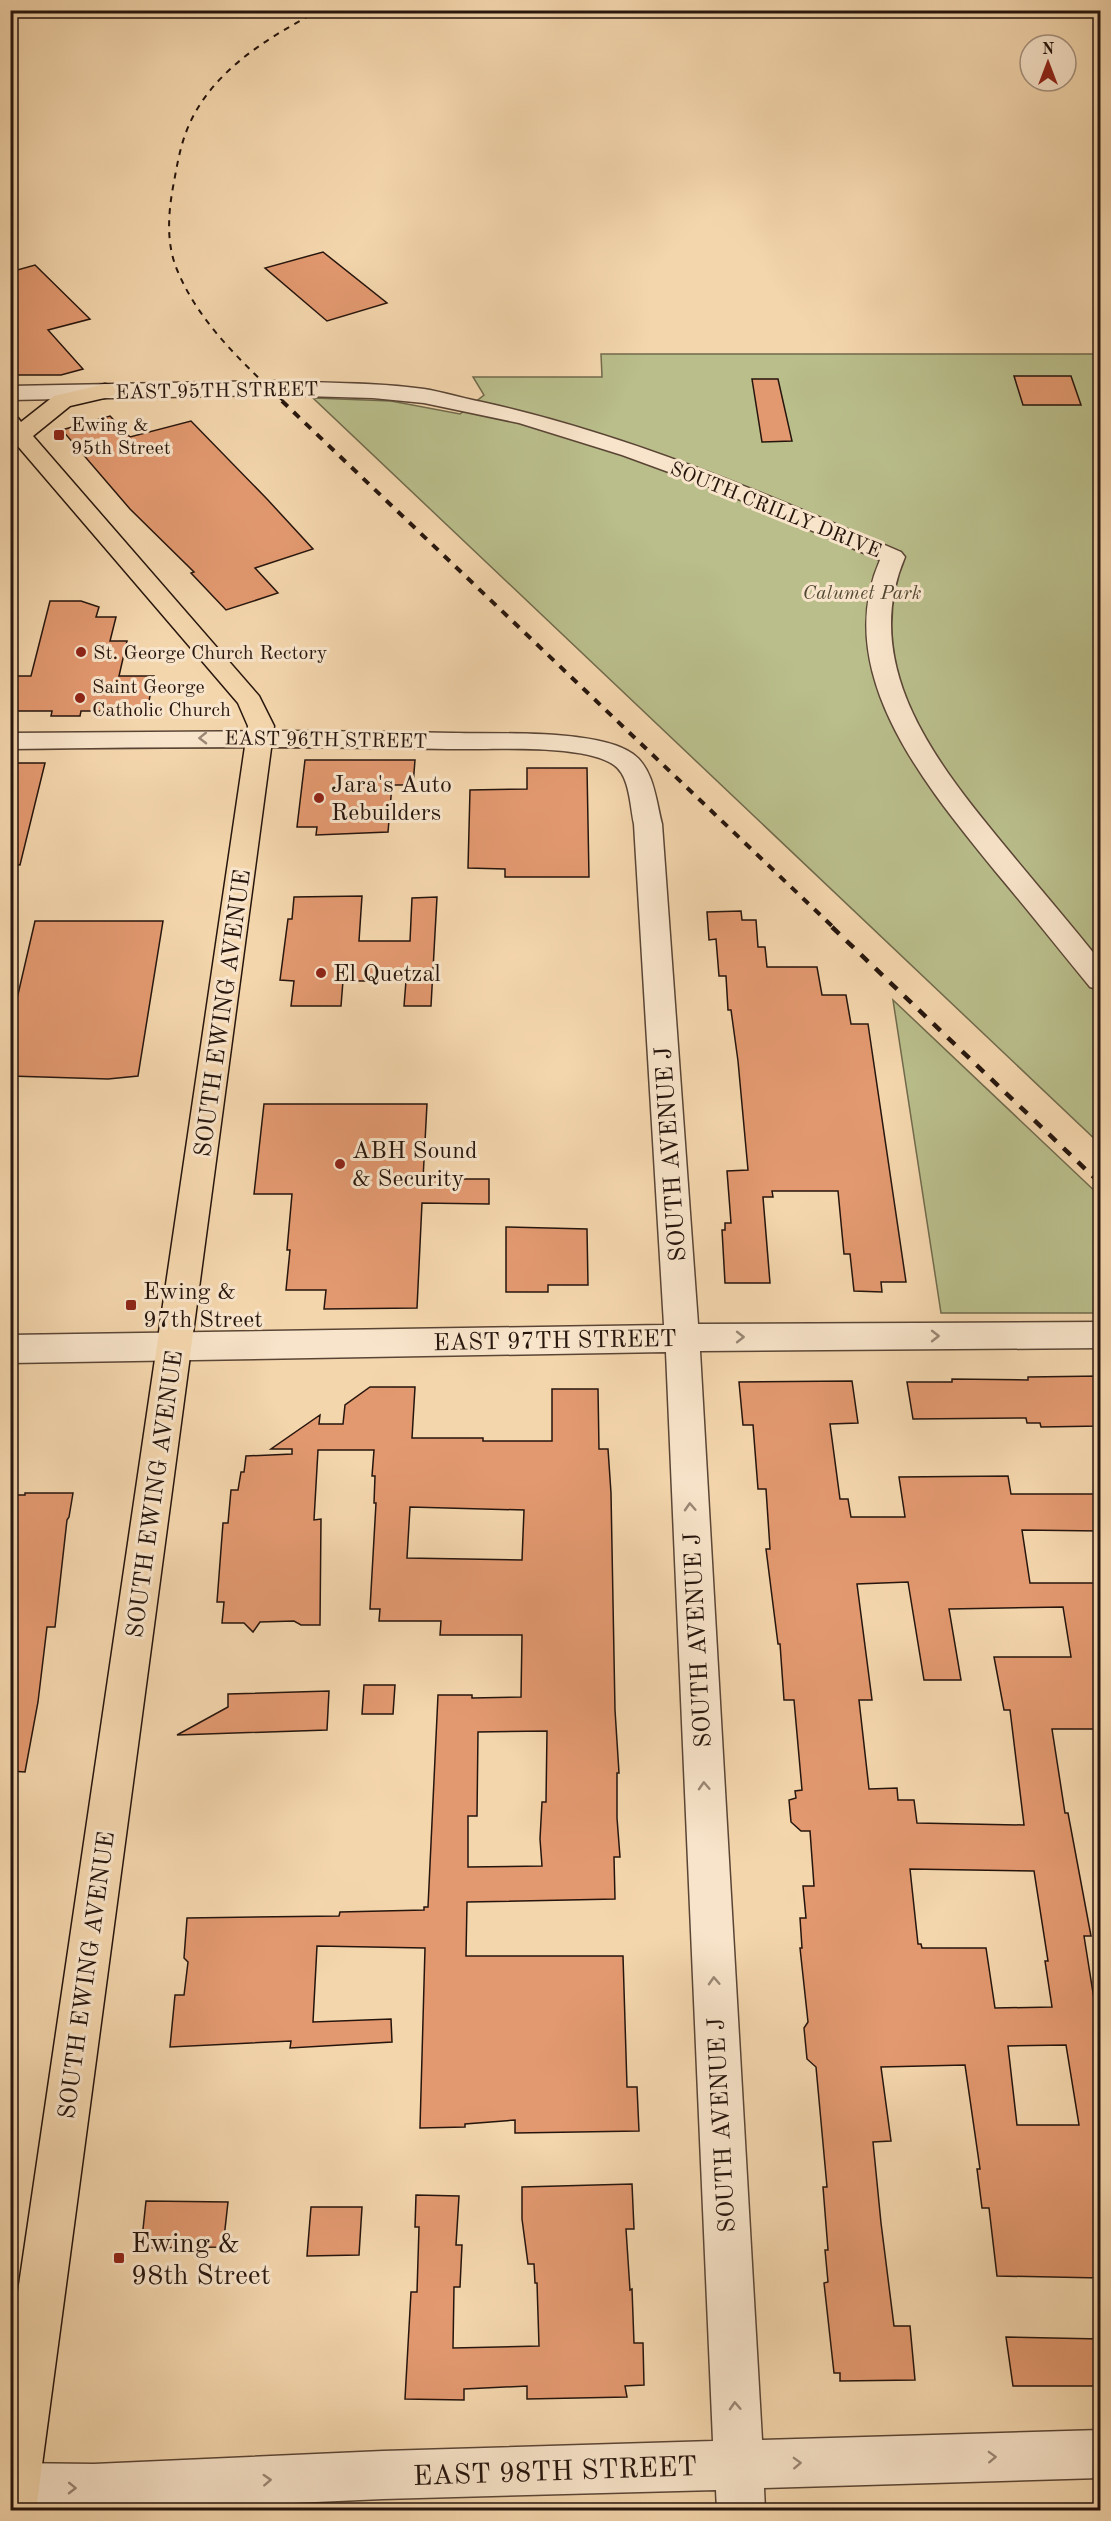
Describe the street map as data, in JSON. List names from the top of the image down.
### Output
{
  "streets": {
    "main road": ["SOUTH EWING AVENUE"],
    "street": [
      "EAST 95TH STREET",
      "SOUTH CRILLY DRIVE",
      "EAST 96TH STREET",
      "SOUTH AVENUE J",
      "EAST 97TH STREET",
      "EAST 98TH STREET"
    ]
  },
  "crossings": [
    ["EAST 95TH STREET", "SOUTH CRILLY DRIVE"],
    ["EAST 96TH STREET", "SOUTH EWING AVENUE"],
    ["EAST 96TH STREET", "SOUTH AVENUE J"],
    ["SOUTH EWING AVENUE", "EAST 97TH STREET"],
    ["SOUTH EWING AVENUE", "EAST 98TH STREET"],
    ["SOUTH AVENUE J", "EAST 97TH STREET"],
    ["SOUTH AVENUE J", "EAST 98TH STREET"]
  ],
  "one_way": [
    "EAST 96TH STREET",
    "SOUTH AVENUE J",
    "EAST 97TH STREET",
    "EAST 98TH STREET"
  ],
  "parks": ["Calumet Park"],
  "places": {
    "transit": ["Ewing & 95th Street", "Ewing & 97th Street", "Ewing & 98th Street"],
    "other": [
      "St. George Church Rectory",
      "Saint George Catholic Church",
      "Jara's Auto Rebuilders",
      "El Quetzal",
      "ABH Sound & Security"
    ]
  },
  "north": "top"
}
